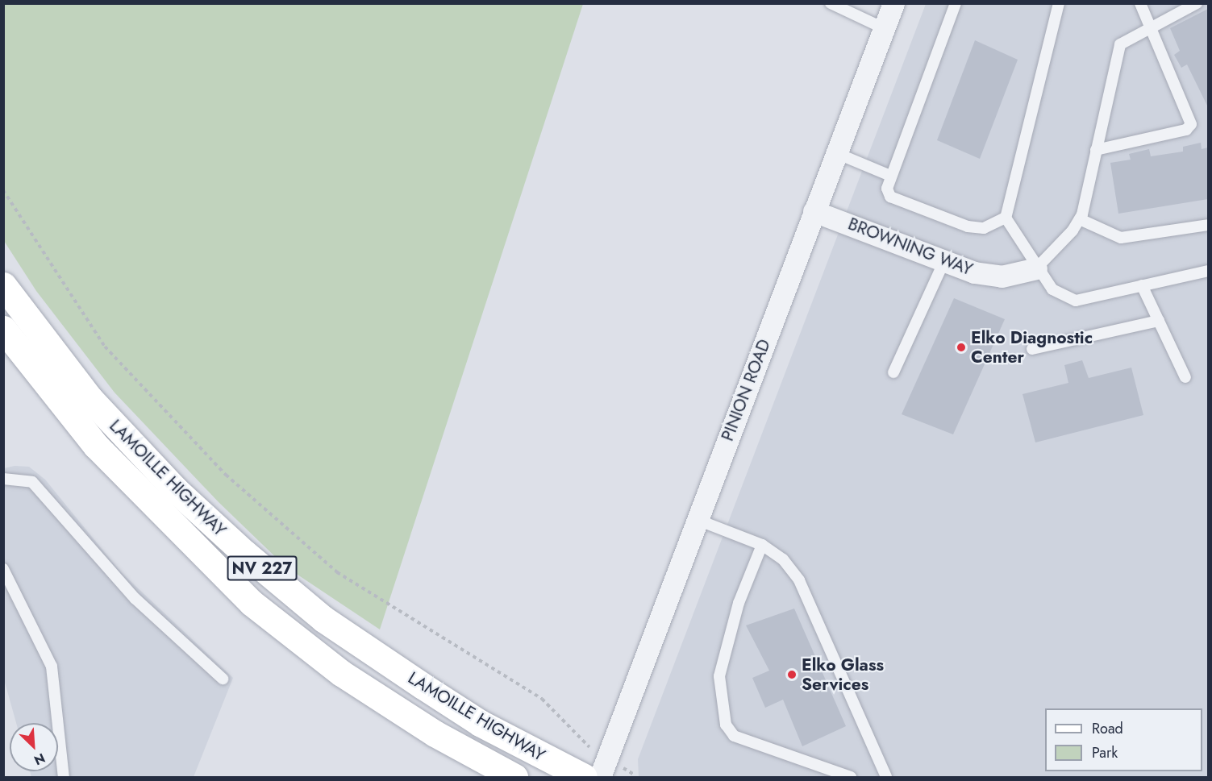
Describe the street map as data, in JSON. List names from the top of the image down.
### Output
{
  "streets": {
    "main road": ["LAMOILLE HIGHWAY", "NV 227"],
    "street": ["BROWNING WAY", "PINION ROAD"]
  },
  "crossings": [
    ["BROWNING WAY", "PINION ROAD"]
  ],
  "places": ["Elko Diagnostic Center", "Elko Glass Services"],
  "legend": ["Road", "Park"],
  "north": "bottom right"
}
